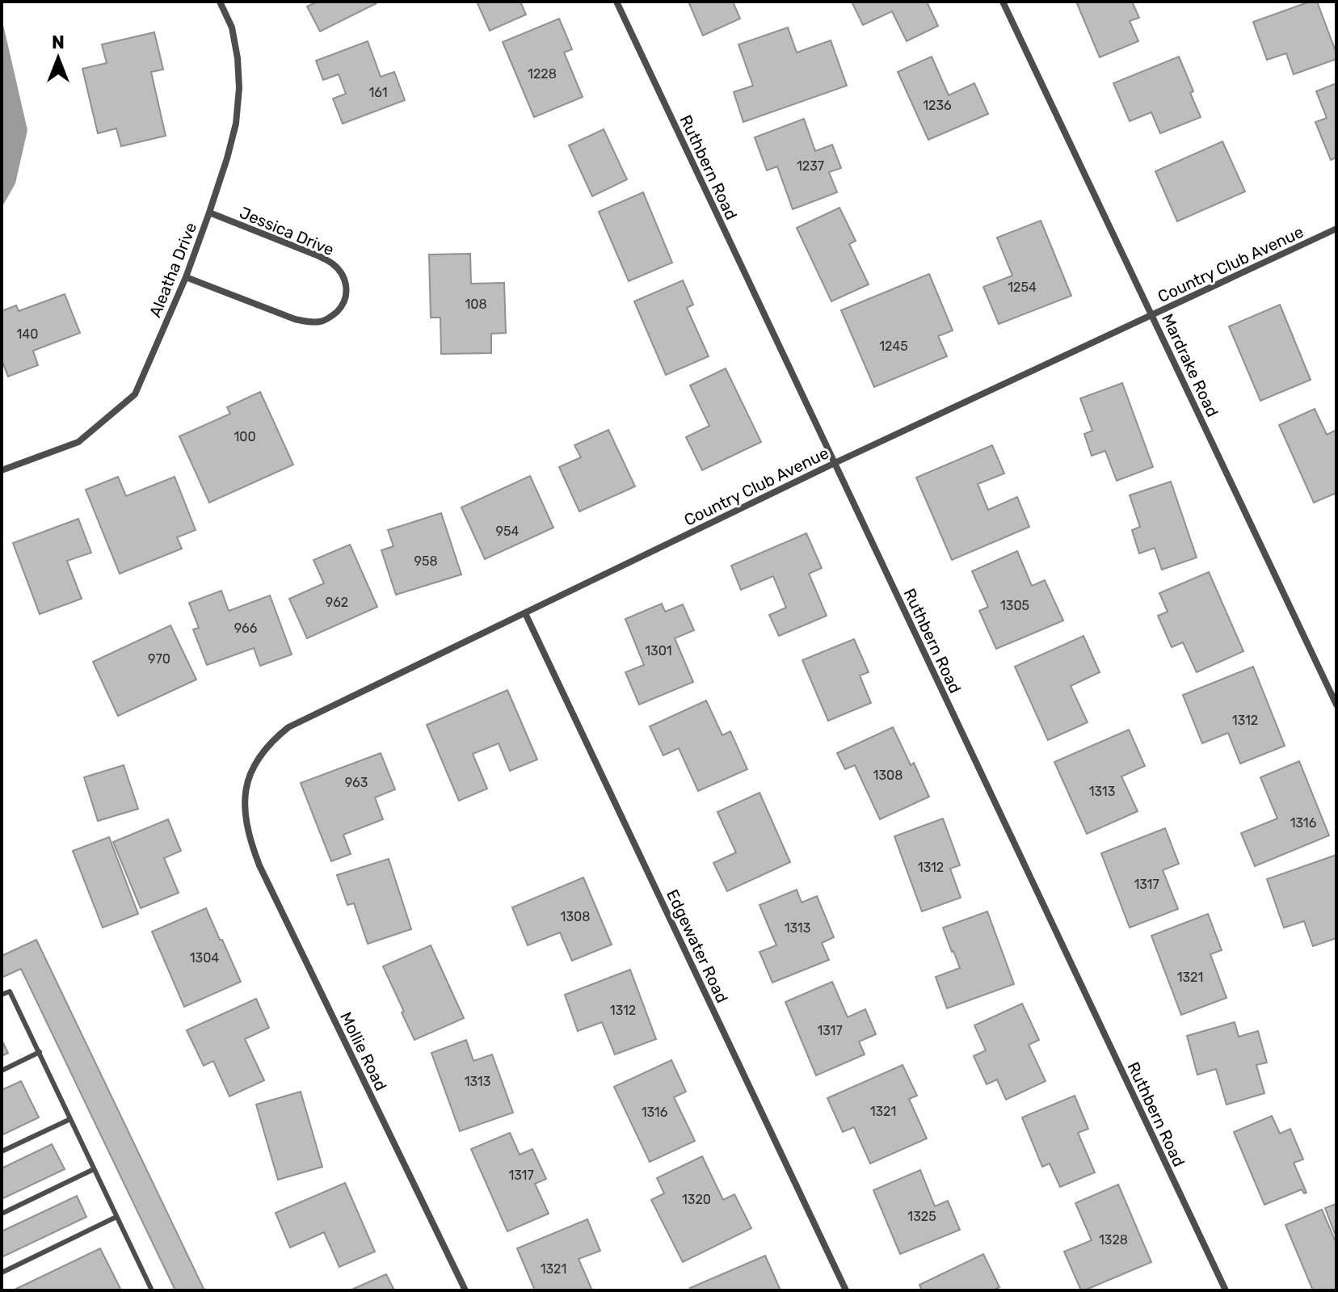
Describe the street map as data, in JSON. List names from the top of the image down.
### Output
{
  "streets": {
    "street": [
      "Ruthbern Road",
      "Jessica Drive",
      "Country Club Avenue",
      "Aleatha Drive",
      "Mardrake Road",
      "Edgewater Road",
      "Mollie Road"
    ]
  },
  "crossings": [
    ["Ruthbern Road", "Country Club Avenue"],
    ["Jessica Drive", "Aleatha Drive"],
    ["Country Club Avenue", "Mardrake Road"],
    ["Country Club Avenue", "Edgewater Road"],
    ["Country Club Avenue", "Mollie Road"]
  ],
  "house_numbers": [
    "1228",
    "161",
    "1236",
    "1237",
    "1254",
    "108",
    "140",
    "1245",
    "100",
    "954",
    "958",
    "962",
    "1305",
    "966",
    "1301",
    "970",
    "1312",
    "1308",
    "963",
    "1313",
    "1316",
    "1312",
    "1317",
    "1308",
    "1313",
    "1304",
    "1321",
    "1312",
    "1317",
    "1313",
    "1321",
    "1316",
    "1317",
    "1320",
    "1325",
    "1328",
    "1321"
  ],
  "north": "top"
}
